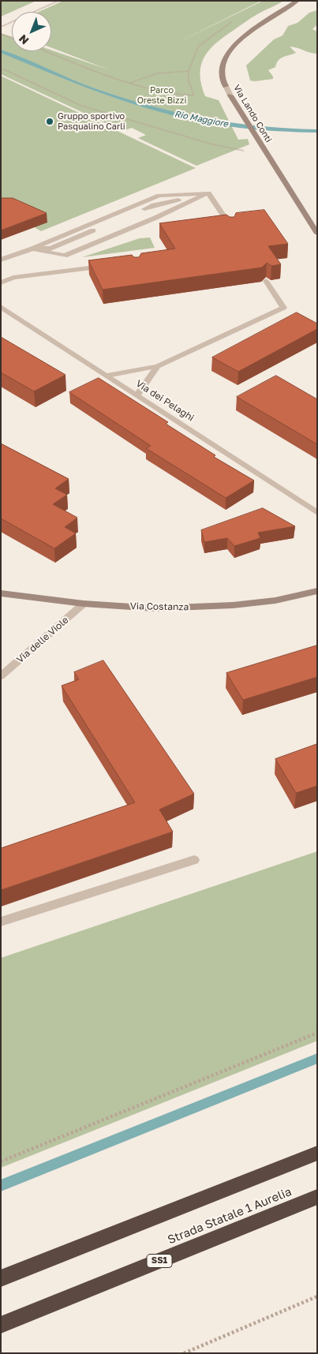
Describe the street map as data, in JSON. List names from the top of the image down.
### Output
{
  "streets": {
    "highway": ["Strada Statale 1 Aurelia", "SS1"],
    "street": [
      "Via Lando Conti",
      "Via dei Pelaghi",
      "Via Costanza",
      "Via delle Viole"
    ]
  },
  "crossings": [
    ["Via Costanza", "Via delle Viole"]
  ],
  "water": ["Rio Maggiore"],
  "parks": ["Parco Oreste Bizzi"],
  "places": ["Gruppo sportivo Pasqualino Carli"],
  "north": "bottom left"
}
